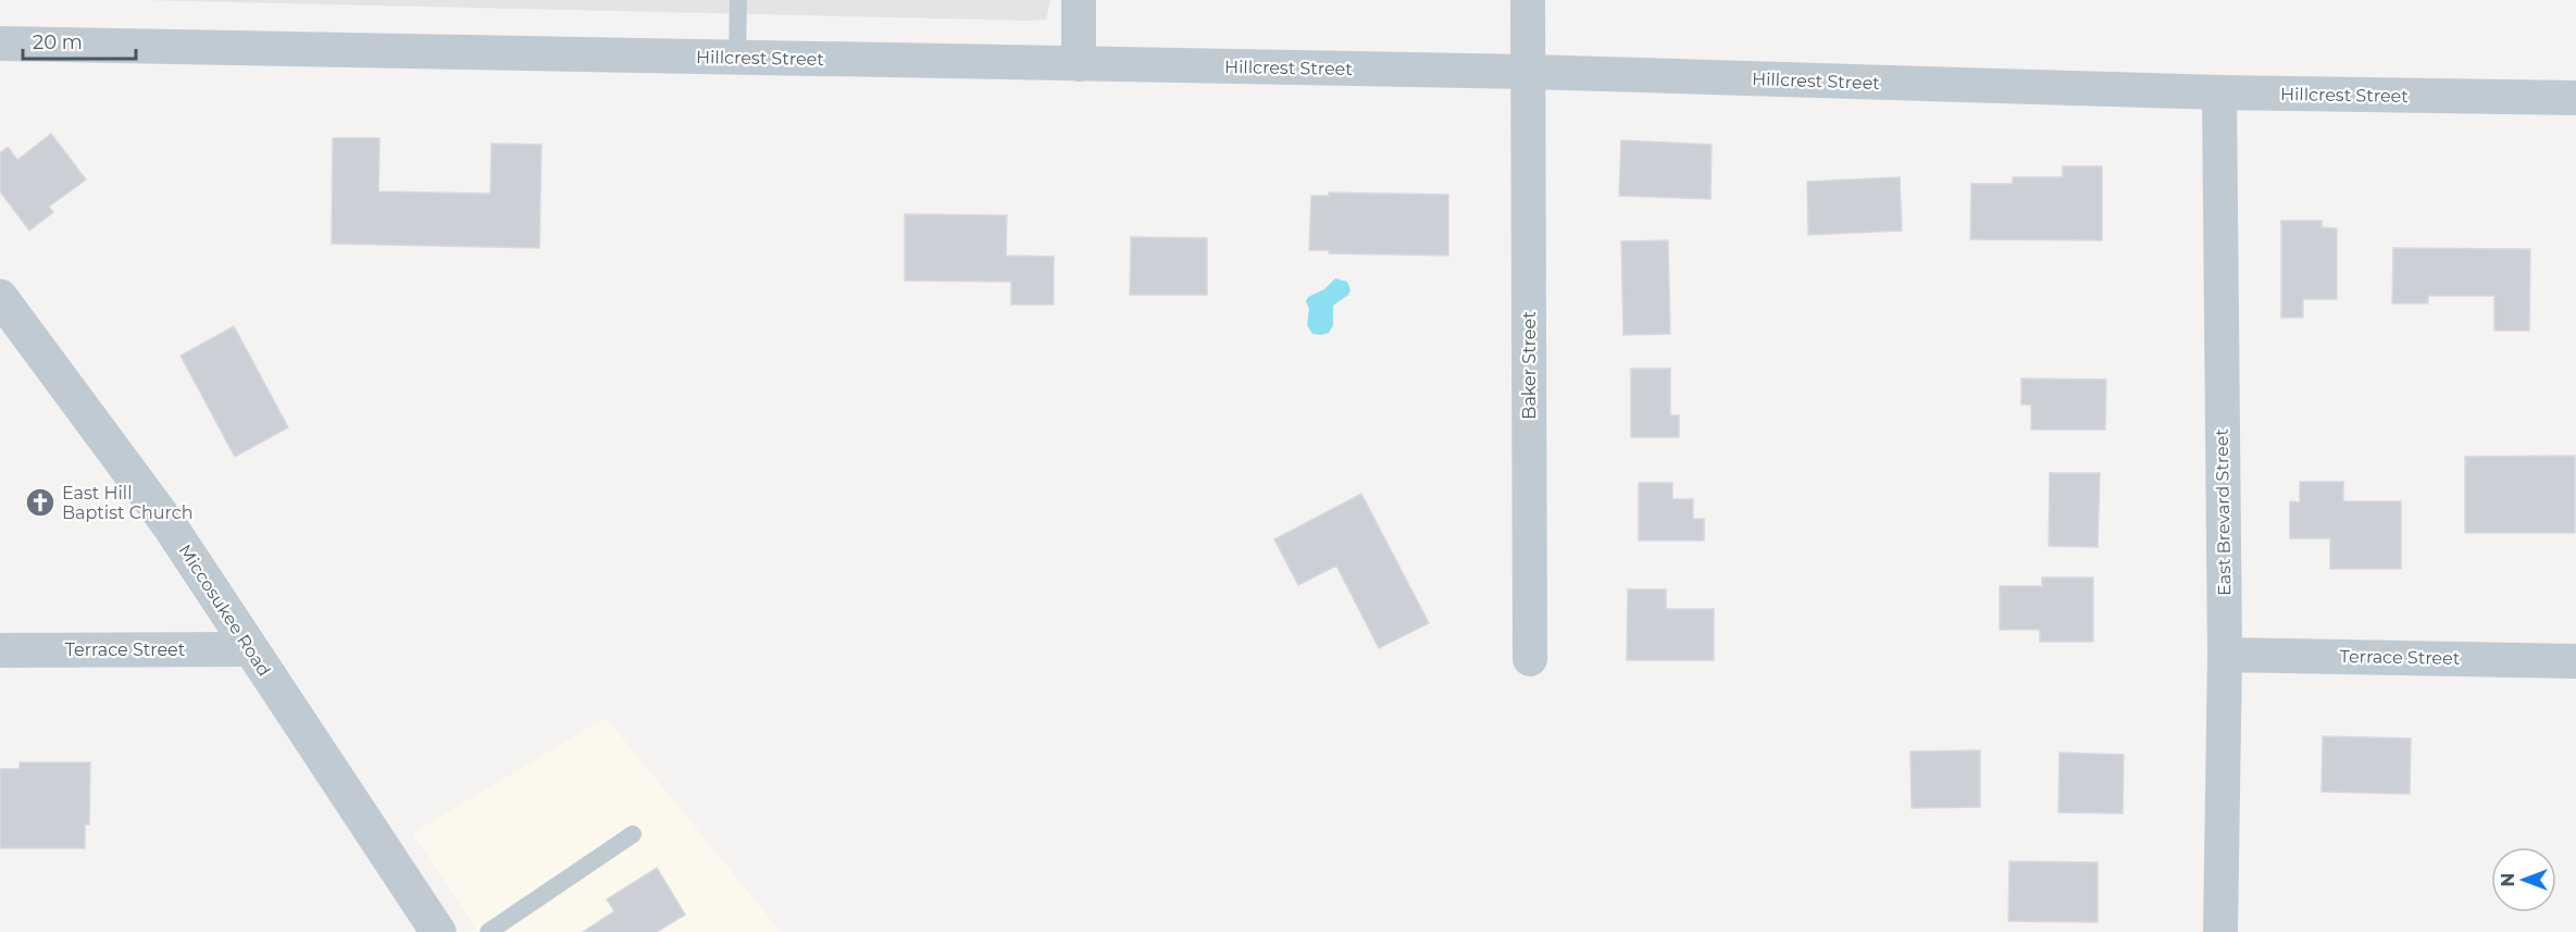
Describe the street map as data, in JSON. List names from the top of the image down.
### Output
{
  "streets": {
    "street": [
      "Hillcrest Street",
      "Baker Street",
      "East Brevard Street",
      "Miccosukee Road",
      "Terrace Street"
    ]
  },
  "crossings": [
    ["Hillcrest Street", "Baker Street"],
    ["Hillcrest Street", "East Brevard Street"],
    ["East Brevard Street", "Terrace Street"],
    ["Miccosukee Road", "Terrace Street"]
  ],
  "places": {
    "church": ["East Hill Baptist Church"]
  },
  "scale_bar": "20 m",
  "north": "left"
}
